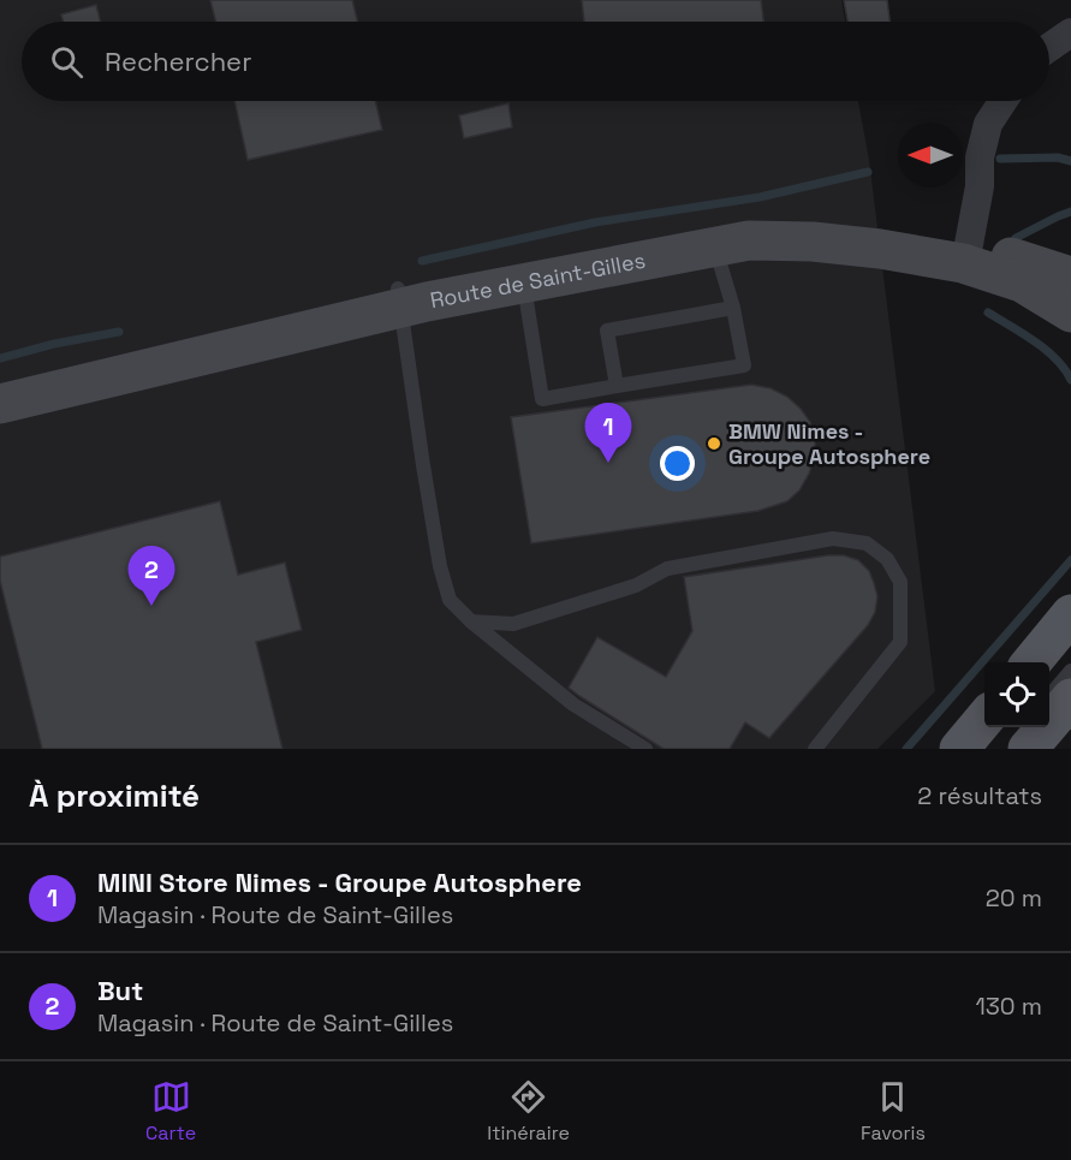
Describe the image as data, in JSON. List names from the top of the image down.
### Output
{
  "streets": {
    "main road": ["Route de Saint-Gilles"]
  },
  "places": ["BMW Nimes - Groupe Autosphere"],
  "north": "left",
  "page": {
    "search": "Rechercher",
    "pins": ["1", "2"],
    "heading": ["À proximité", "2 résultats"],
    "list": [
      {
        "mark": "1",
        "name": "MINI Store Nimes - Groupe Autosphere",
        "note": "Magasin · Route de Saint-Gilles",
        "value": "20 m"
      },
      {
        "mark": "2",
        "name": "But",
        "note": "Magasin · Route de Saint-Gilles",
        "value": "130 m"
      }
    ],
    "nav": ["Carte", "Itinéraire", "Favoris"]
  }
}
